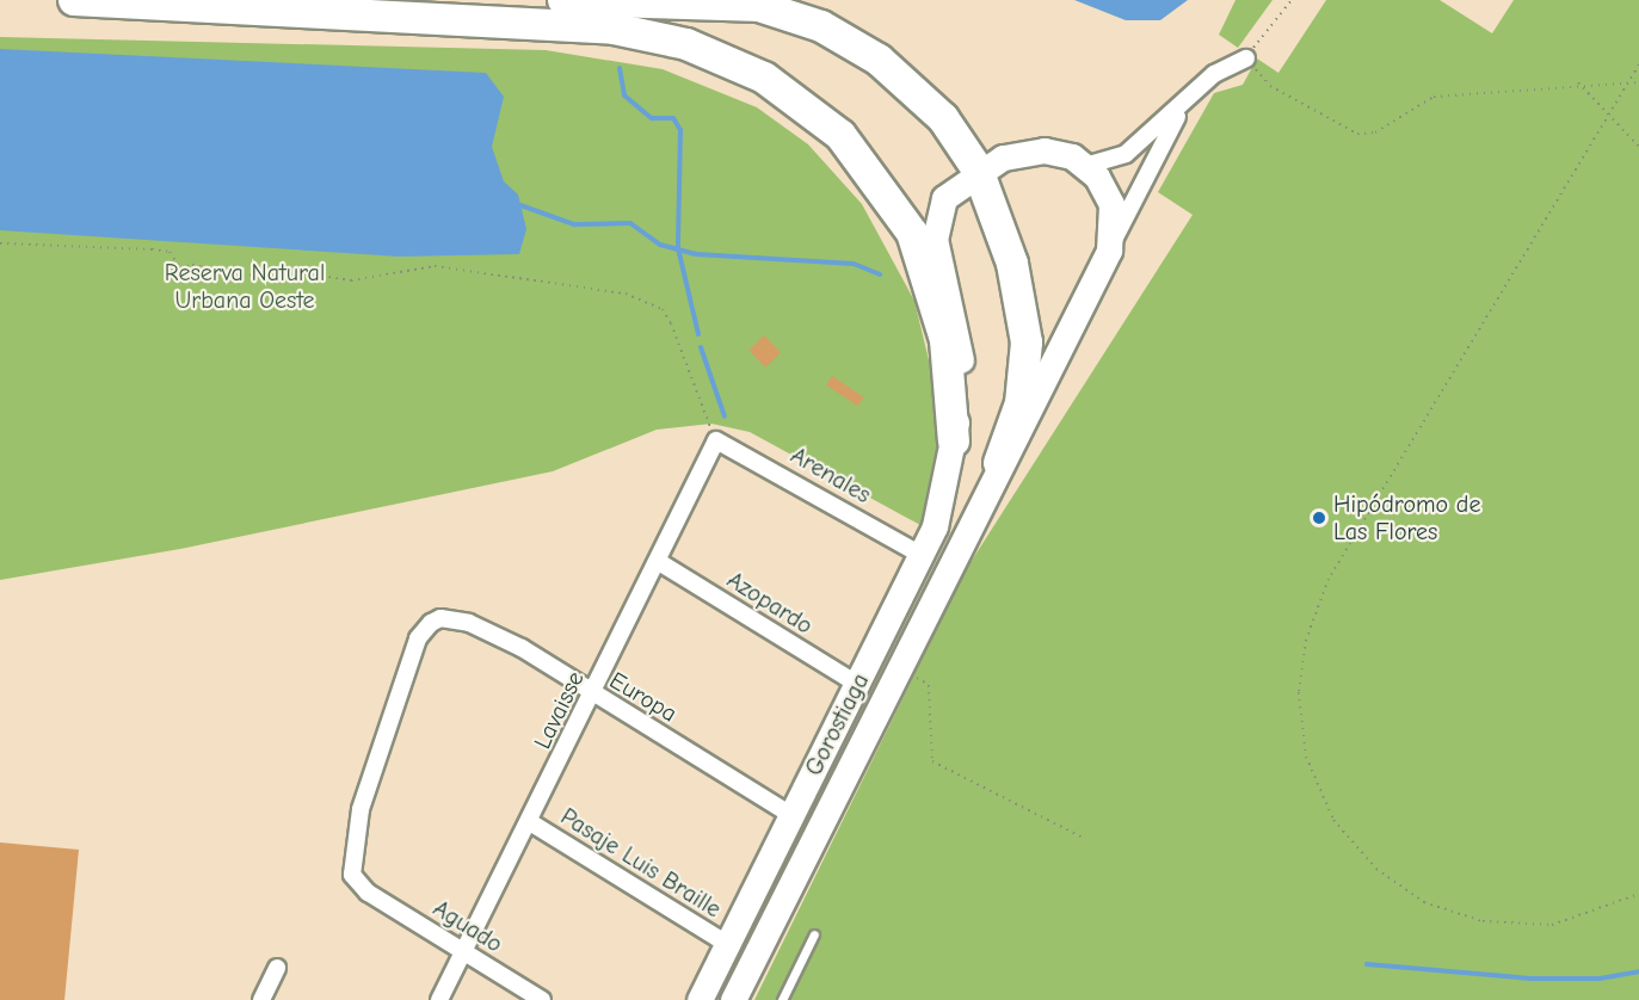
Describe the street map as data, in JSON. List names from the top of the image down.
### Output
{
  "streets": {
    "main road": ["Gorostiaga"],
    "street": [
      "Arenales",
      "Azopardo",
      "Europa",
      "Lavaisse",
      "Pasaje Luis Braille",
      "Aguado"
    ]
  },
  "crossings": [
    ["Arenales", "Lavaisse"],
    ["Arenales", "Gorostiaga"],
    ["Azopardo", "Lavaisse"],
    ["Azopardo", "Gorostiaga"],
    ["Europa", "Lavaisse"],
    ["Europa", "Gorostiaga"],
    ["Europa", "Aguado"],
    ["Lavaisse", "Pasaje Luis Braille"],
    ["Lavaisse", "Aguado"],
    ["Gorostiaga", "Pasaje Luis Braille"]
  ],
  "parks": ["Reserva Natural Urbana Oeste"],
  "places": ["Hipódromo de Las Flores"]
}
